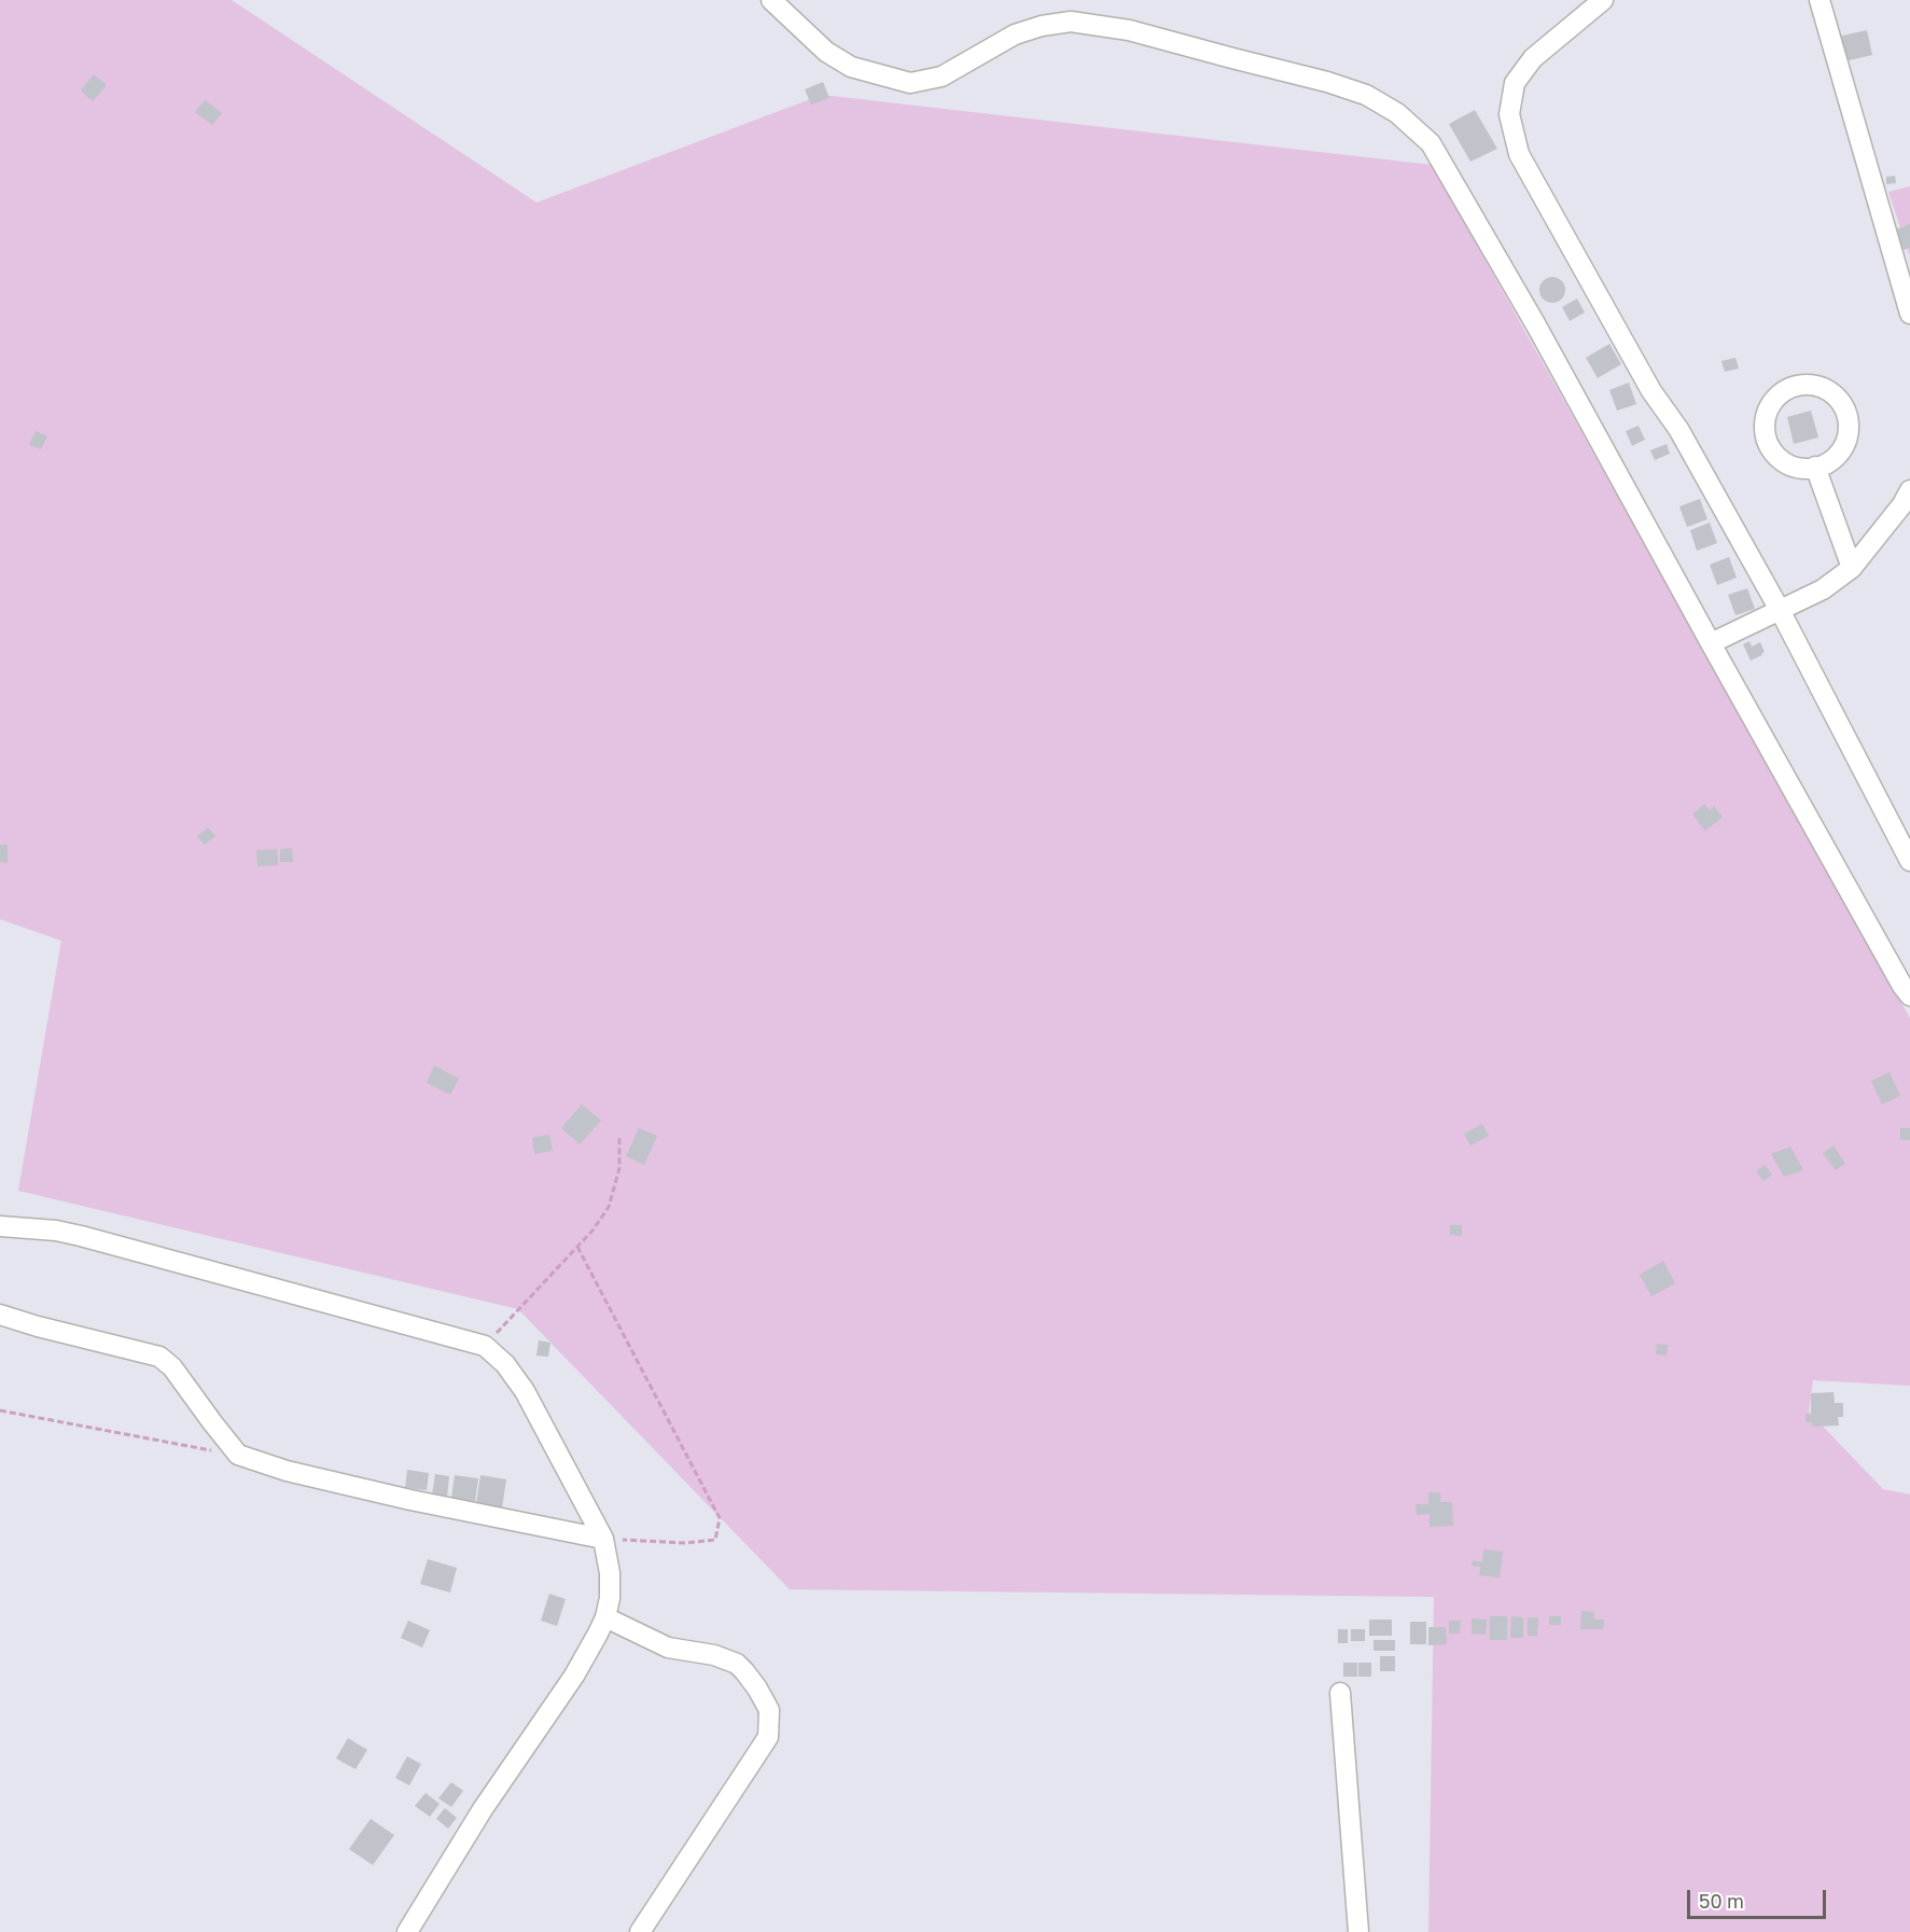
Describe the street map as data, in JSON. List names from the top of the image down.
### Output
{
  "scale_bar": "50 m"
}
